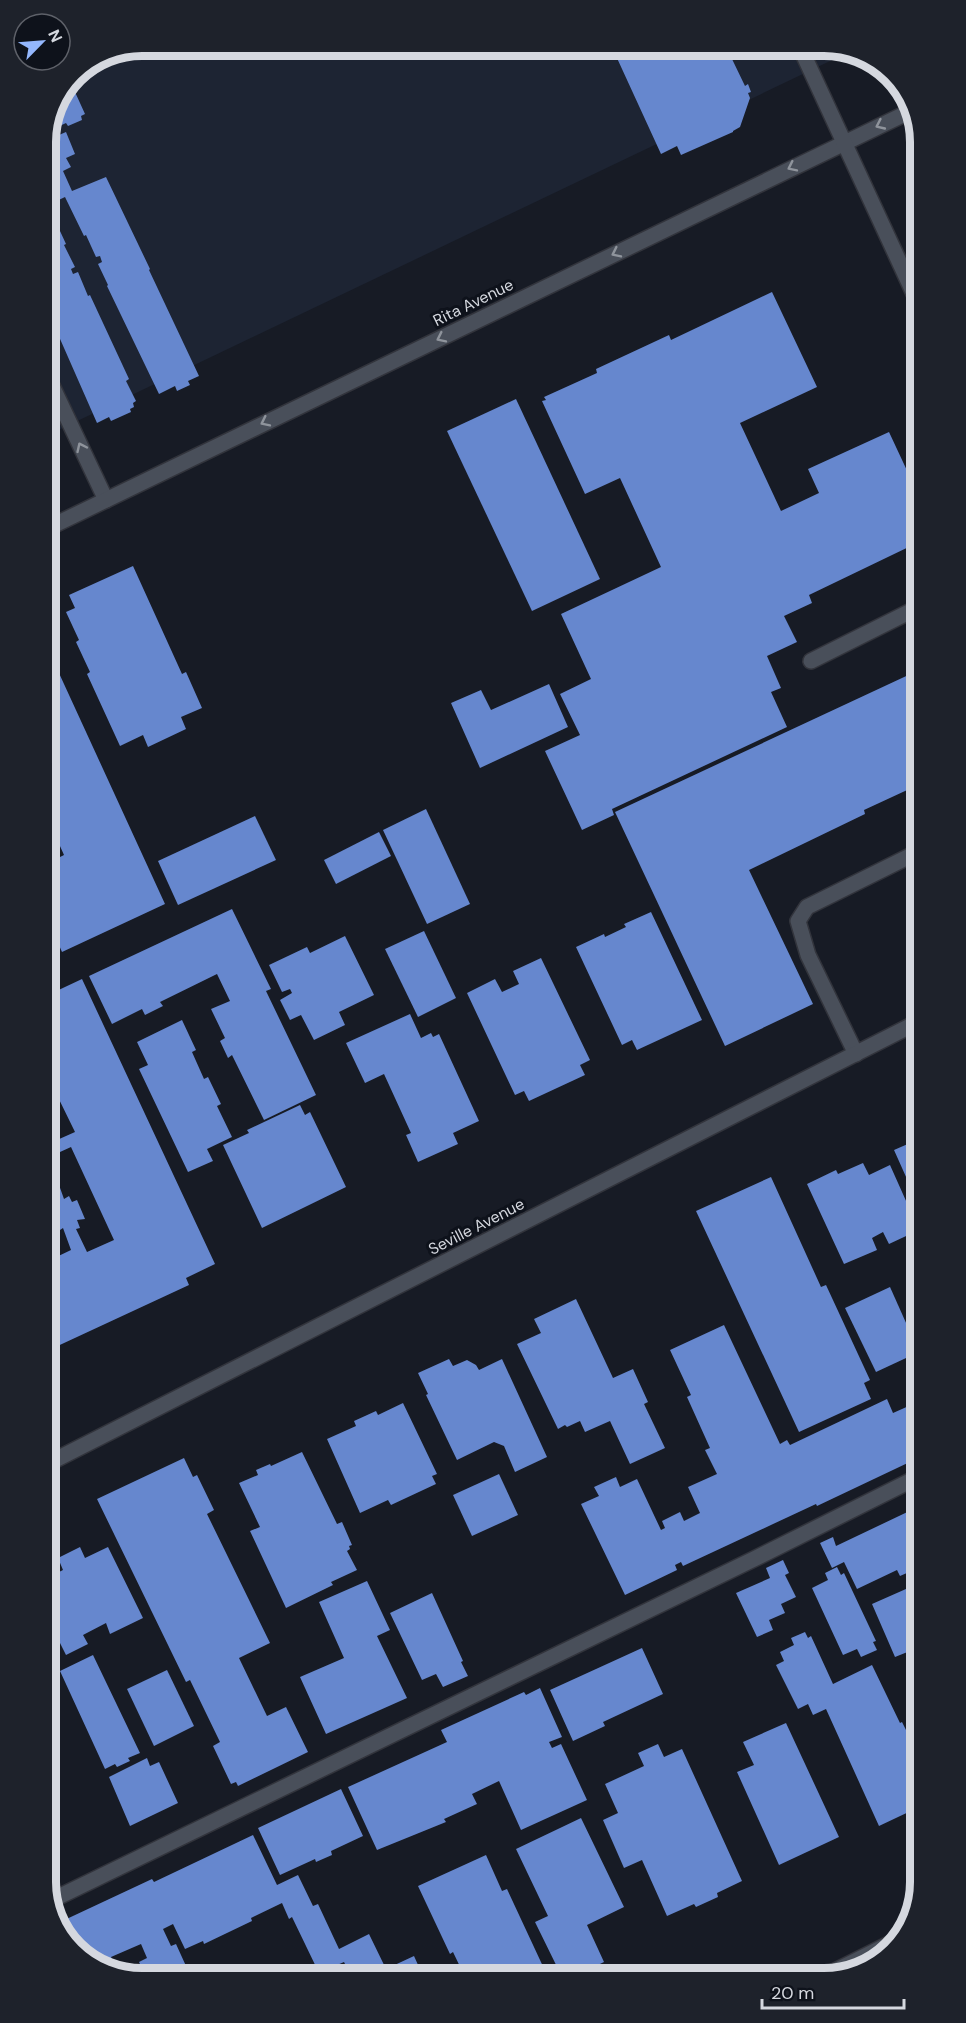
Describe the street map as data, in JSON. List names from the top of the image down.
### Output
{
  "streets": {
    "street": ["Rita Avenue", "Seville Avenue"]
  },
  "one_way": ["Rita Avenue"],
  "scale_bar": "20 m",
  "north": "top right"
}
